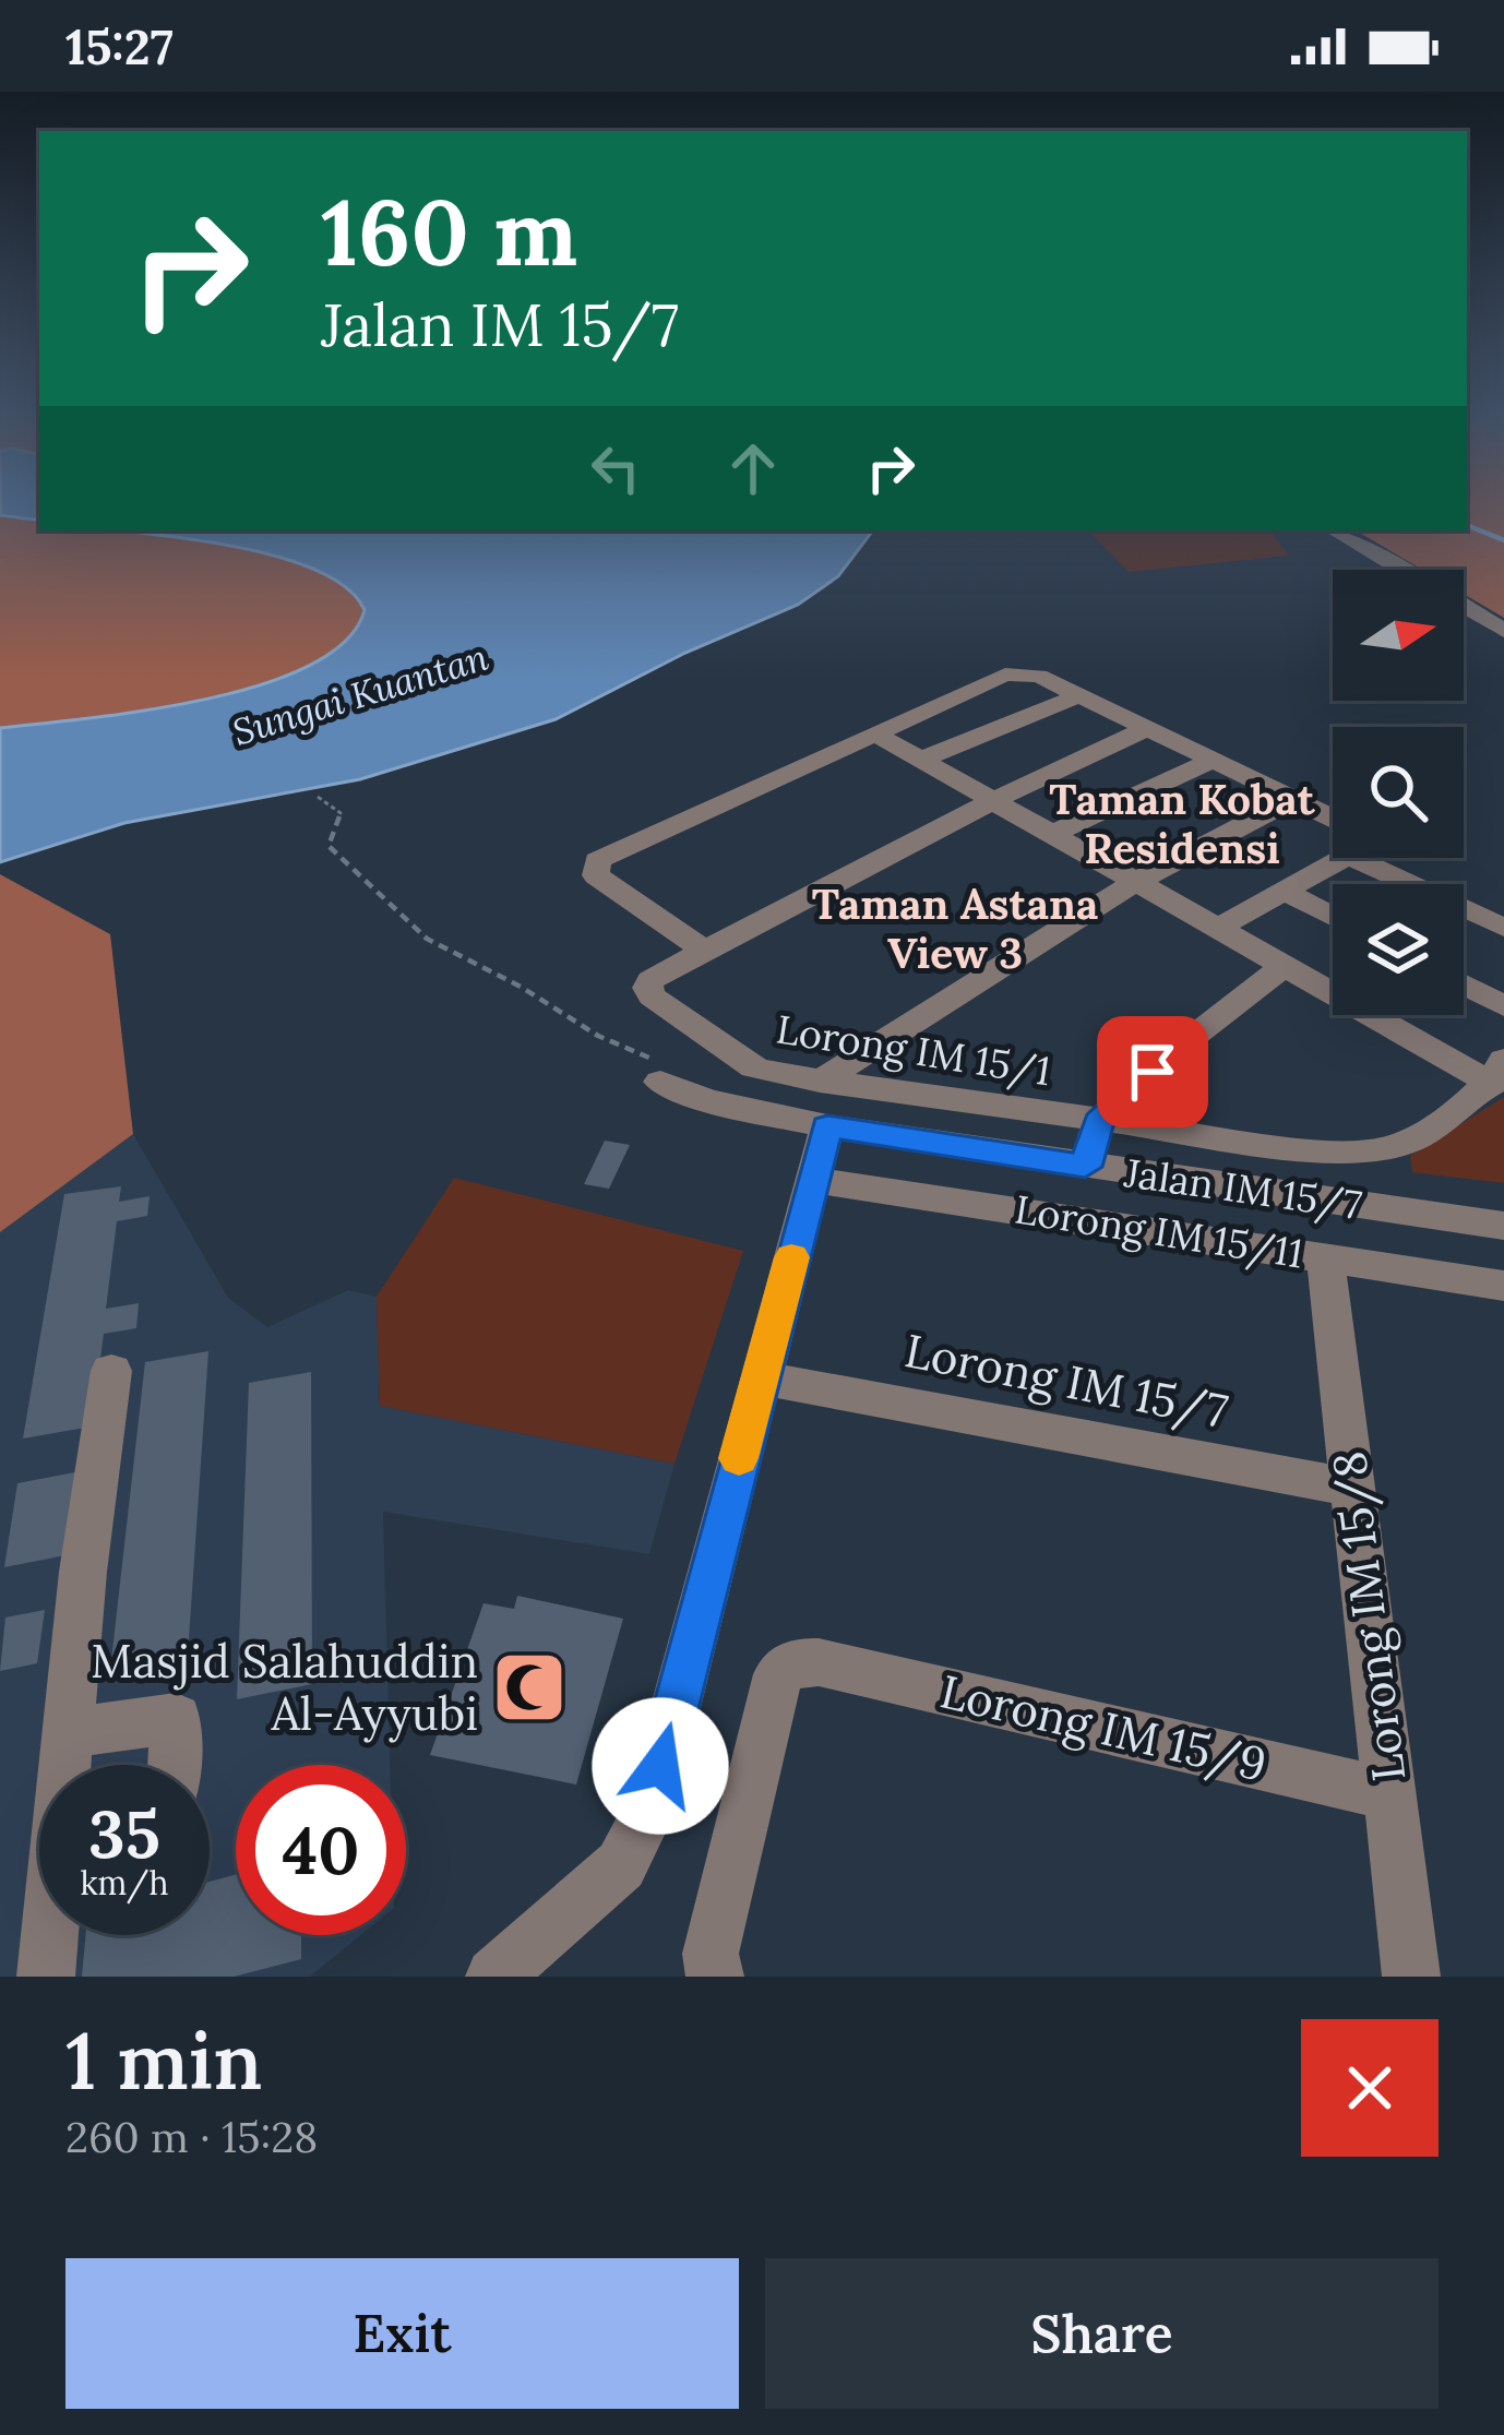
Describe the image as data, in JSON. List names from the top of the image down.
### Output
{
  "streets": {
    "street": [
      "Lorong IM 15/1",
      "Jalan IM 15/7",
      "Lorong IM 15/11",
      "Lorong IM 15/7",
      "Lorong IM 15/8",
      "Lorong IM 15/9"
    ]
  },
  "crossings": [
    ["Lorong IM 15/1", "Jalan IM 15/7"],
    ["Lorong IM 15/11", "Lorong IM 15/8"],
    ["Lorong IM 15/7", "Lorong IM 15/8"],
    ["Lorong IM 15/8", "Lorong IM 15/9"]
  ],
  "districts": ["Taman Kobat Residensi", "Taman Astana View 3"],
  "water": ["Sungai Kuantan"],
  "places": {
    "mosque": ["Masjid Salahuddin Al-Ayyubi"]
  },
  "north": "right",
  "page": {
    "status": "15:27",
    "turn": ["160 m", "Jalan IM 15/7"],
    "speed": "35 km/h",
    "limit": "40",
    "heading": ["1 min", "260 m · 15:28"],
    "buttons": ["Exit", "Share"]
  }
}
